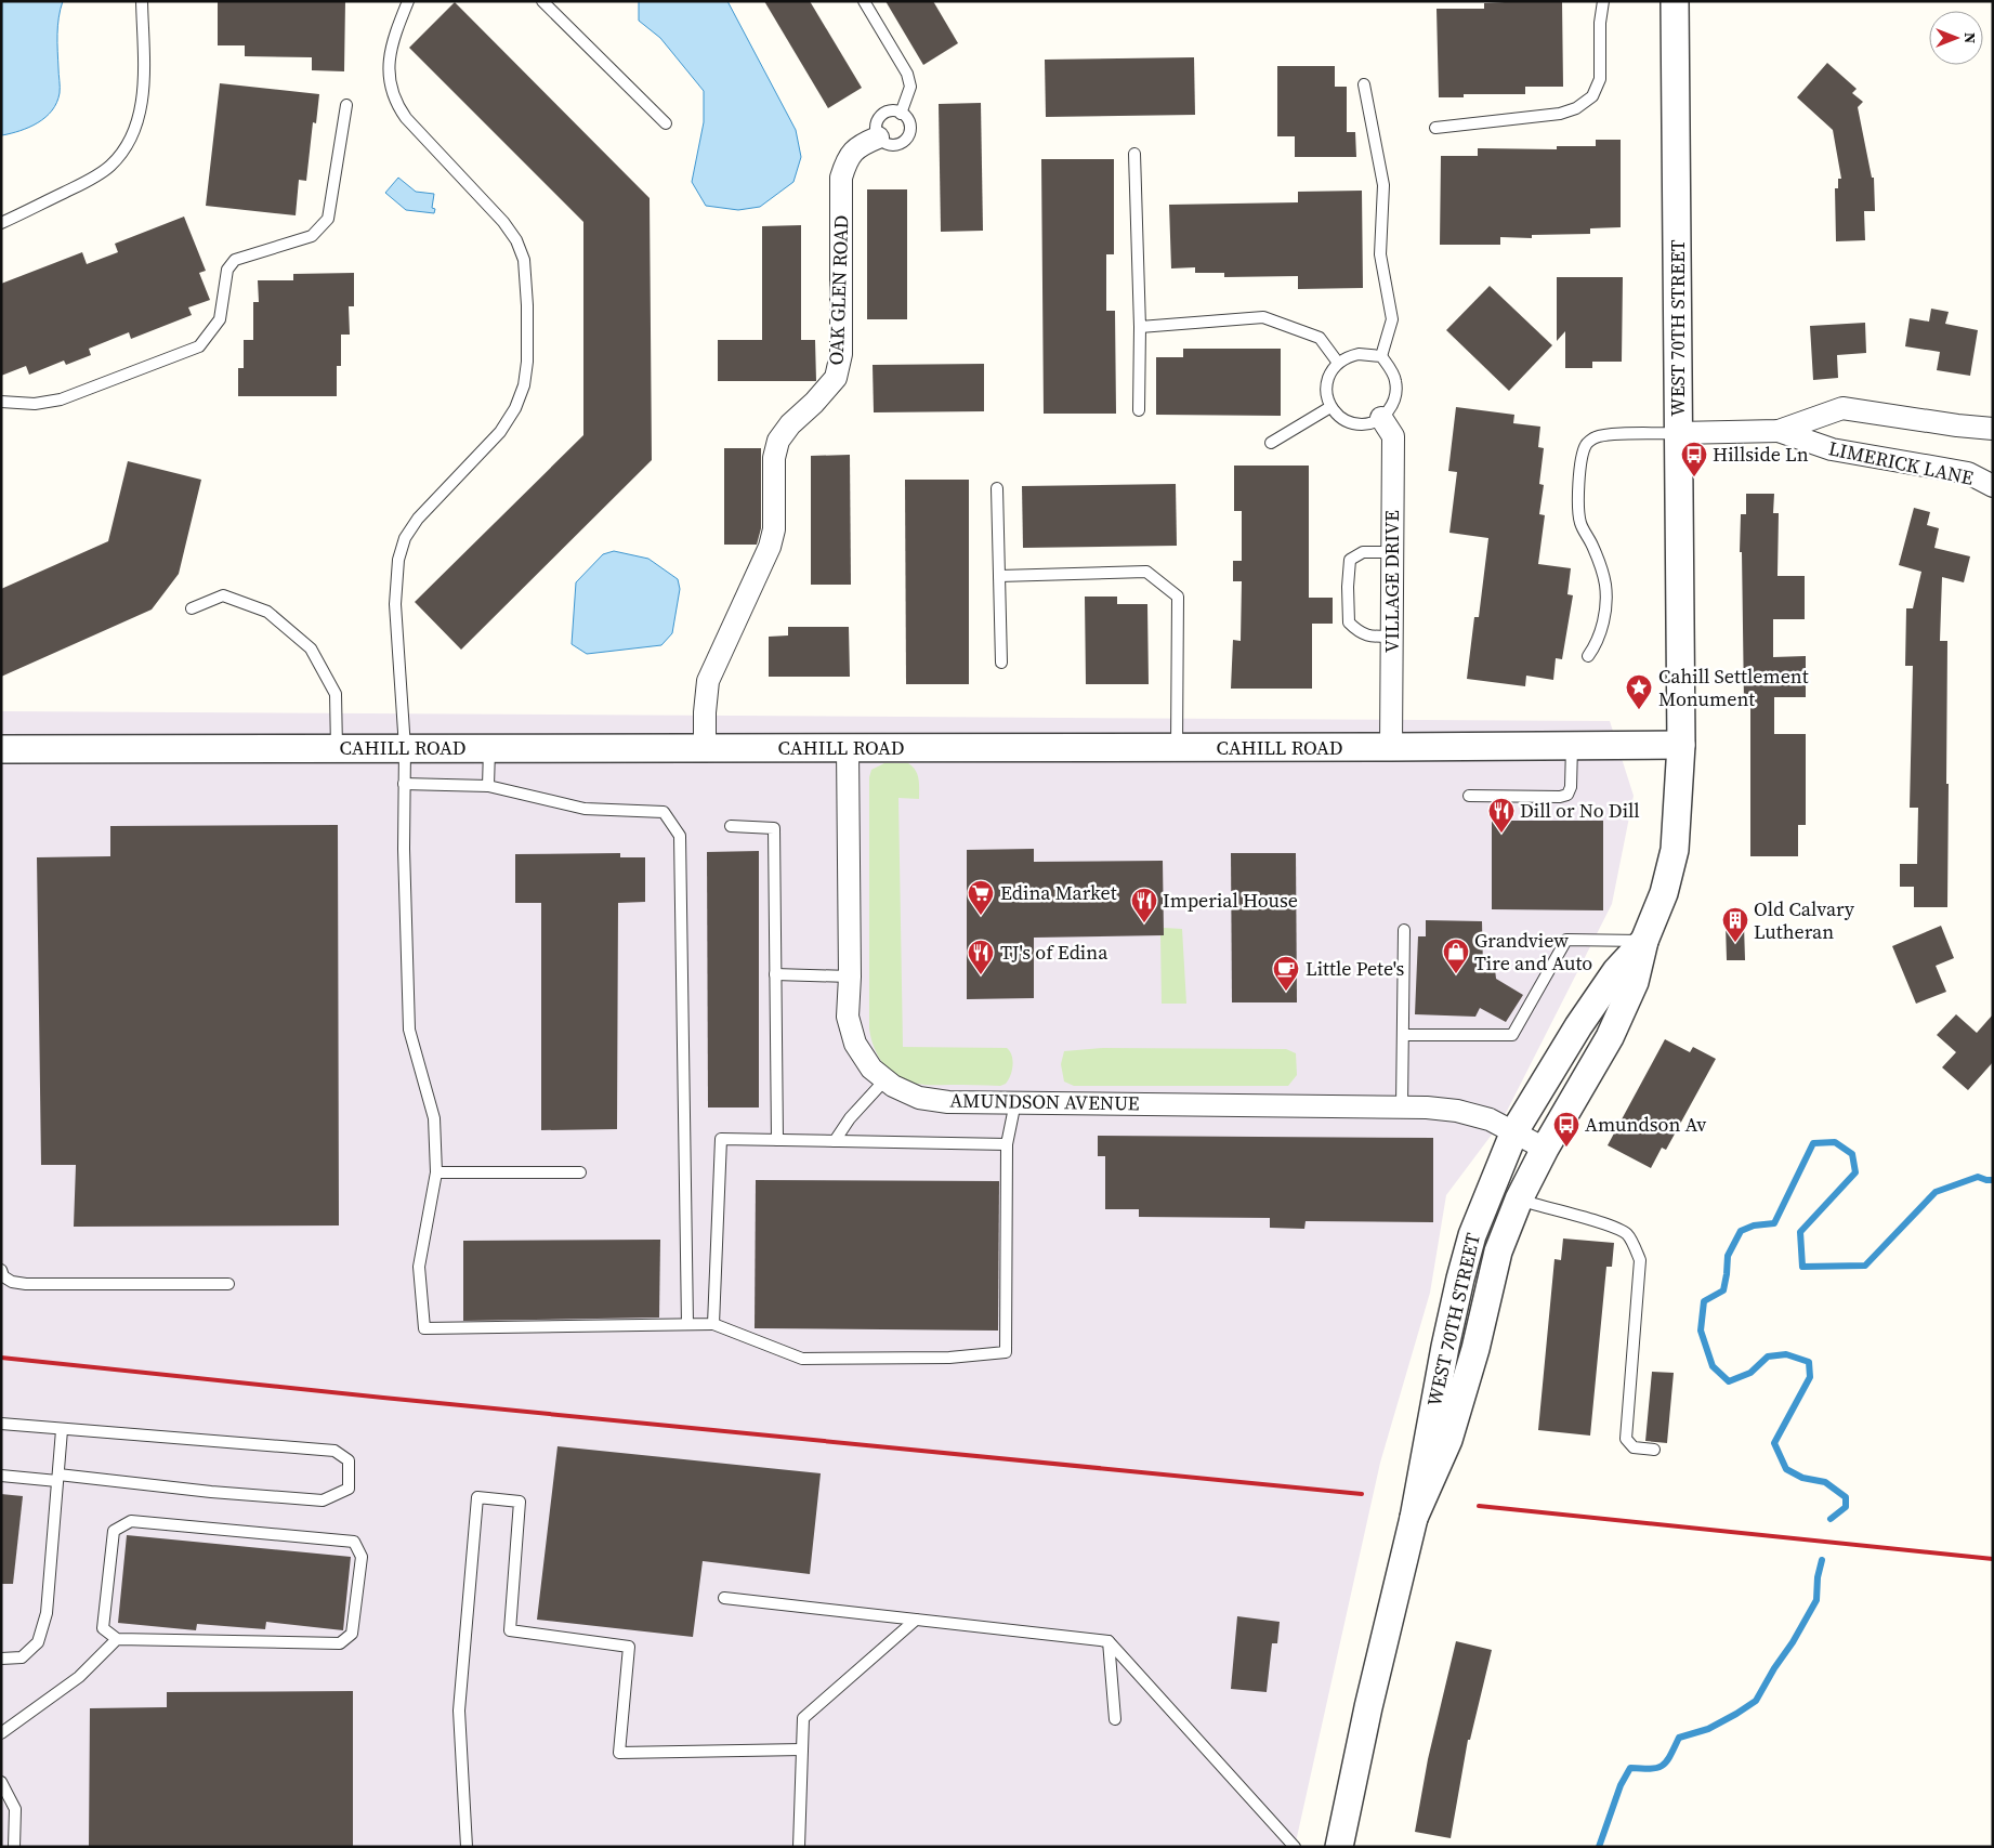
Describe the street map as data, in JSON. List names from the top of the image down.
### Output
{
  "streets": {
    "street": [
      "OAK GLEN ROAD",
      "WEST 70TH STREET",
      "LIMERICK LANE",
      "VILLAGE DRIVE",
      "CAHILL ROAD",
      "AMUNDSON AVENUE"
    ]
  },
  "crossings": [
    ["OAK GLEN ROAD", "CAHILL ROAD"],
    ["WEST 70TH STREET", "CAHILL ROAD"],
    ["WEST 70TH STREET", "AMUNDSON AVENUE"],
    ["VILLAGE DRIVE", "CAHILL ROAD"],
    ["CAHILL ROAD", "AMUNDSON AVENUE"]
  ],
  "places": {
    "bus stop": ["Hillside Ln", "Amundson Av"],
    "place": ["Cahill Settlement Monument"],
    "restaurant": ["Dill or No Dill", "Imperial House", "TJ's of Edina"],
    "supermarket": ["Edina Market"],
    "building": ["Old Calvary Lutheran"],
    "shop": ["Grandview Tire and Auto"],
    "cafe": ["Little Pete's"]
  },
  "north": "right"
}
